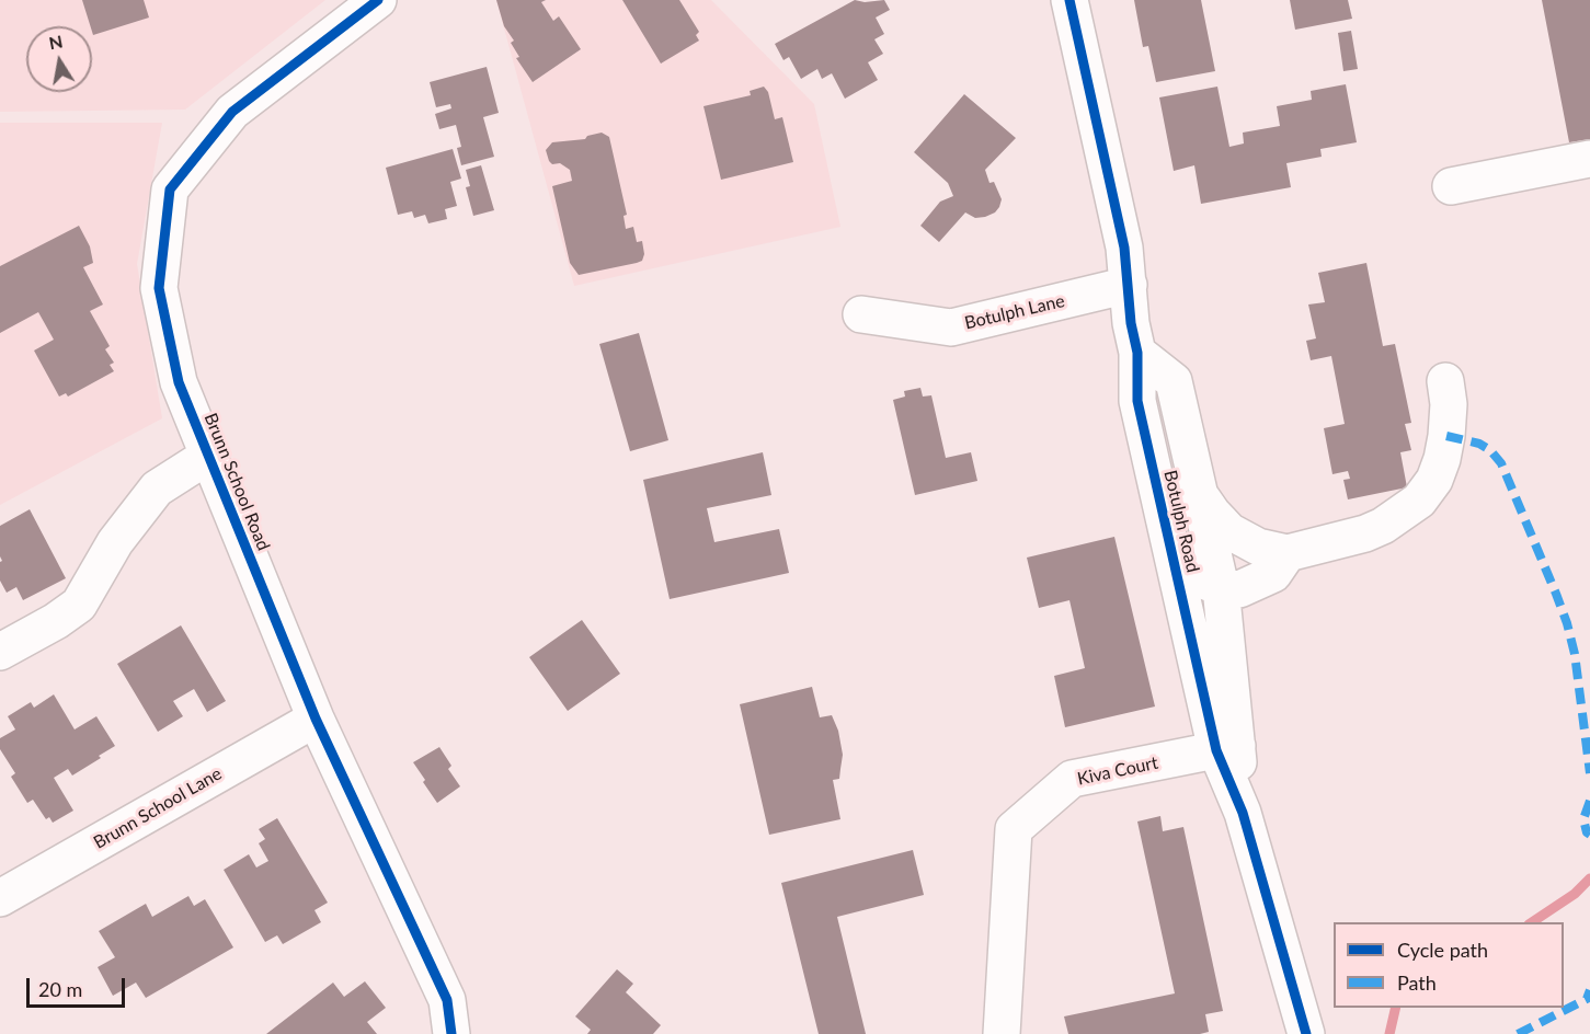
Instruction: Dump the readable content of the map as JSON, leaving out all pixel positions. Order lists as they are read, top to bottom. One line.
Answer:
{"streets":{"street":["Botulph Lane","Brunn School Road","Botulph Road","Kiva Court","Brunn School Lane"]},"crossings":[["Botulph Lane","Botulph Road"],["Brunn School Road","Brunn School Lane"],["Botulph Road","Kiva Court"]],"legend":["Cycle path","Path"],"scale_bar":"20 m","north":"top"}
